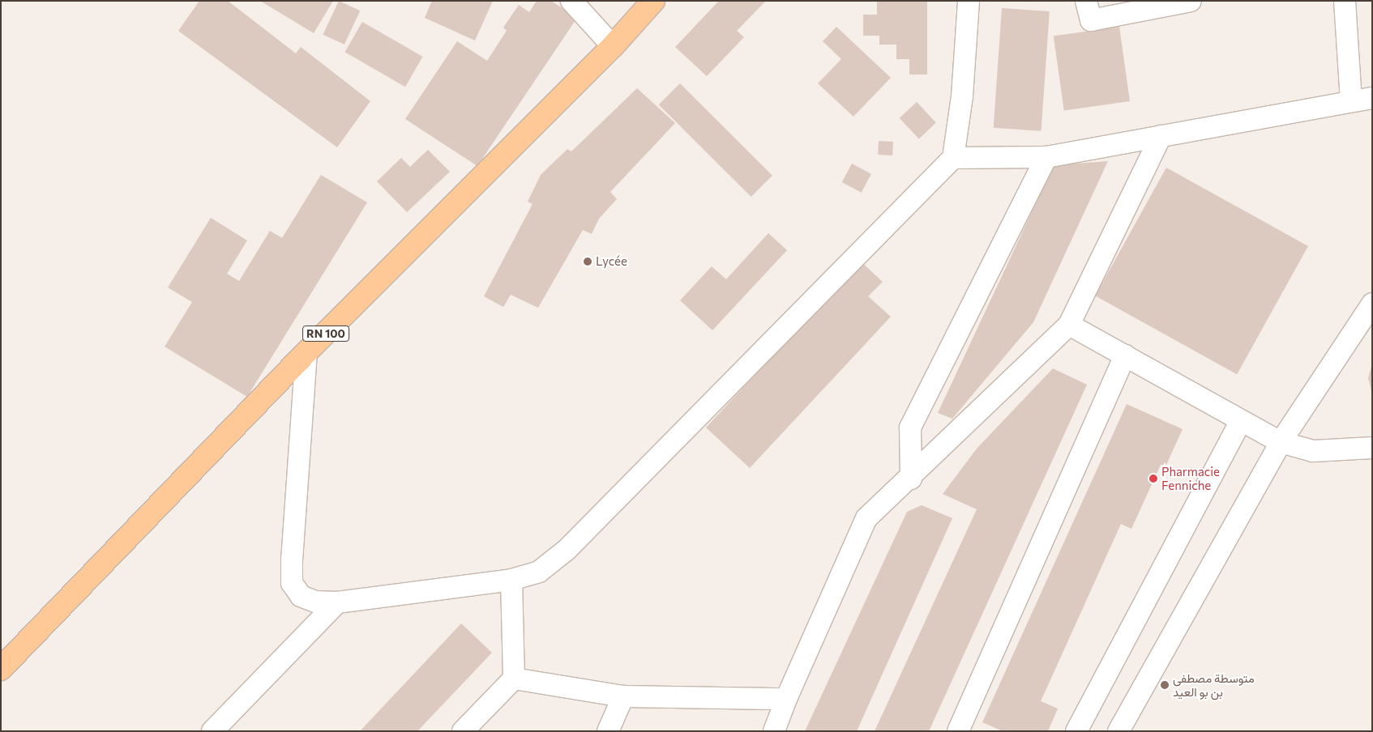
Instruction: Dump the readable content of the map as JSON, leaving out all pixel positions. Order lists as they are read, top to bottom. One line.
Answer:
{"streets":{"main road":["RN 100"]},"places":["Lycée","Pharmacie Fenniche","متوسطة مصطفى بن بو العيد"]}
